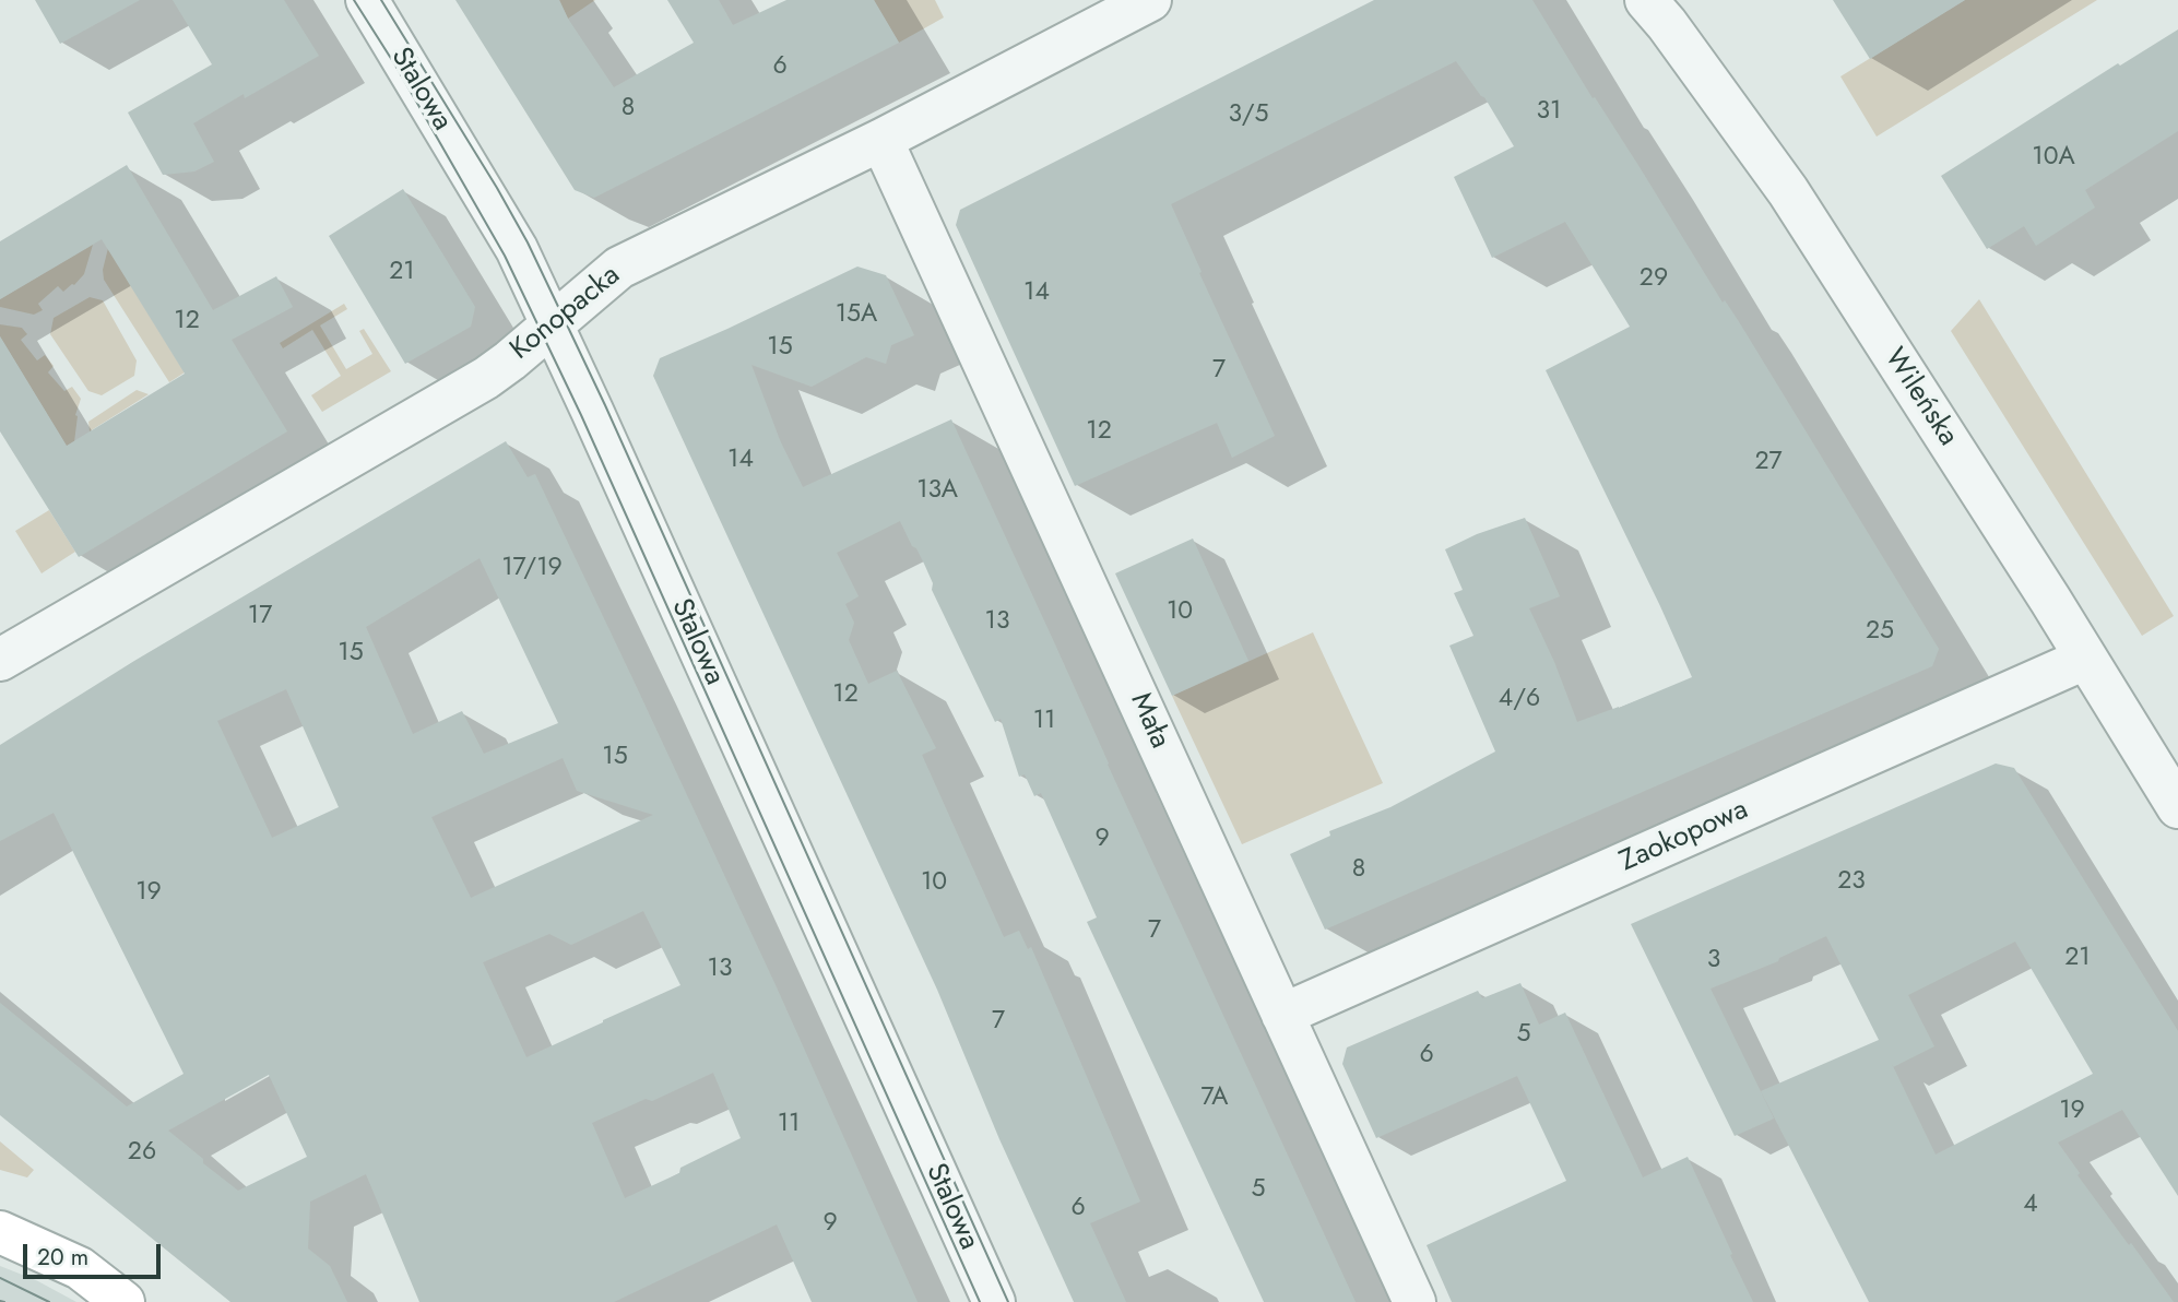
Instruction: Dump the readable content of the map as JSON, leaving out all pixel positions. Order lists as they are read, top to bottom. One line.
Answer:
{"streets":{"street":["Stalowa","Konopacka","Wileńska","Mała","Zaokopowa"]},"crossings":[["Stalowa","Konopacka"],["Konopacka","Mała"],["Wileńska","Zaokopowa"],["Mała","Zaokopowa"]],"house_numbers":["6","8","31","3/5","10A","21","29","14","15A","12","15","7","12","14","27","13A","17/19","10","17","13","25","15","12","4/6","11","15","9","8","23","10","19","7","21","3","13","7","5","6","7A","19","11","26","5","4","6","9"],"scale_bar":"20 m"}
